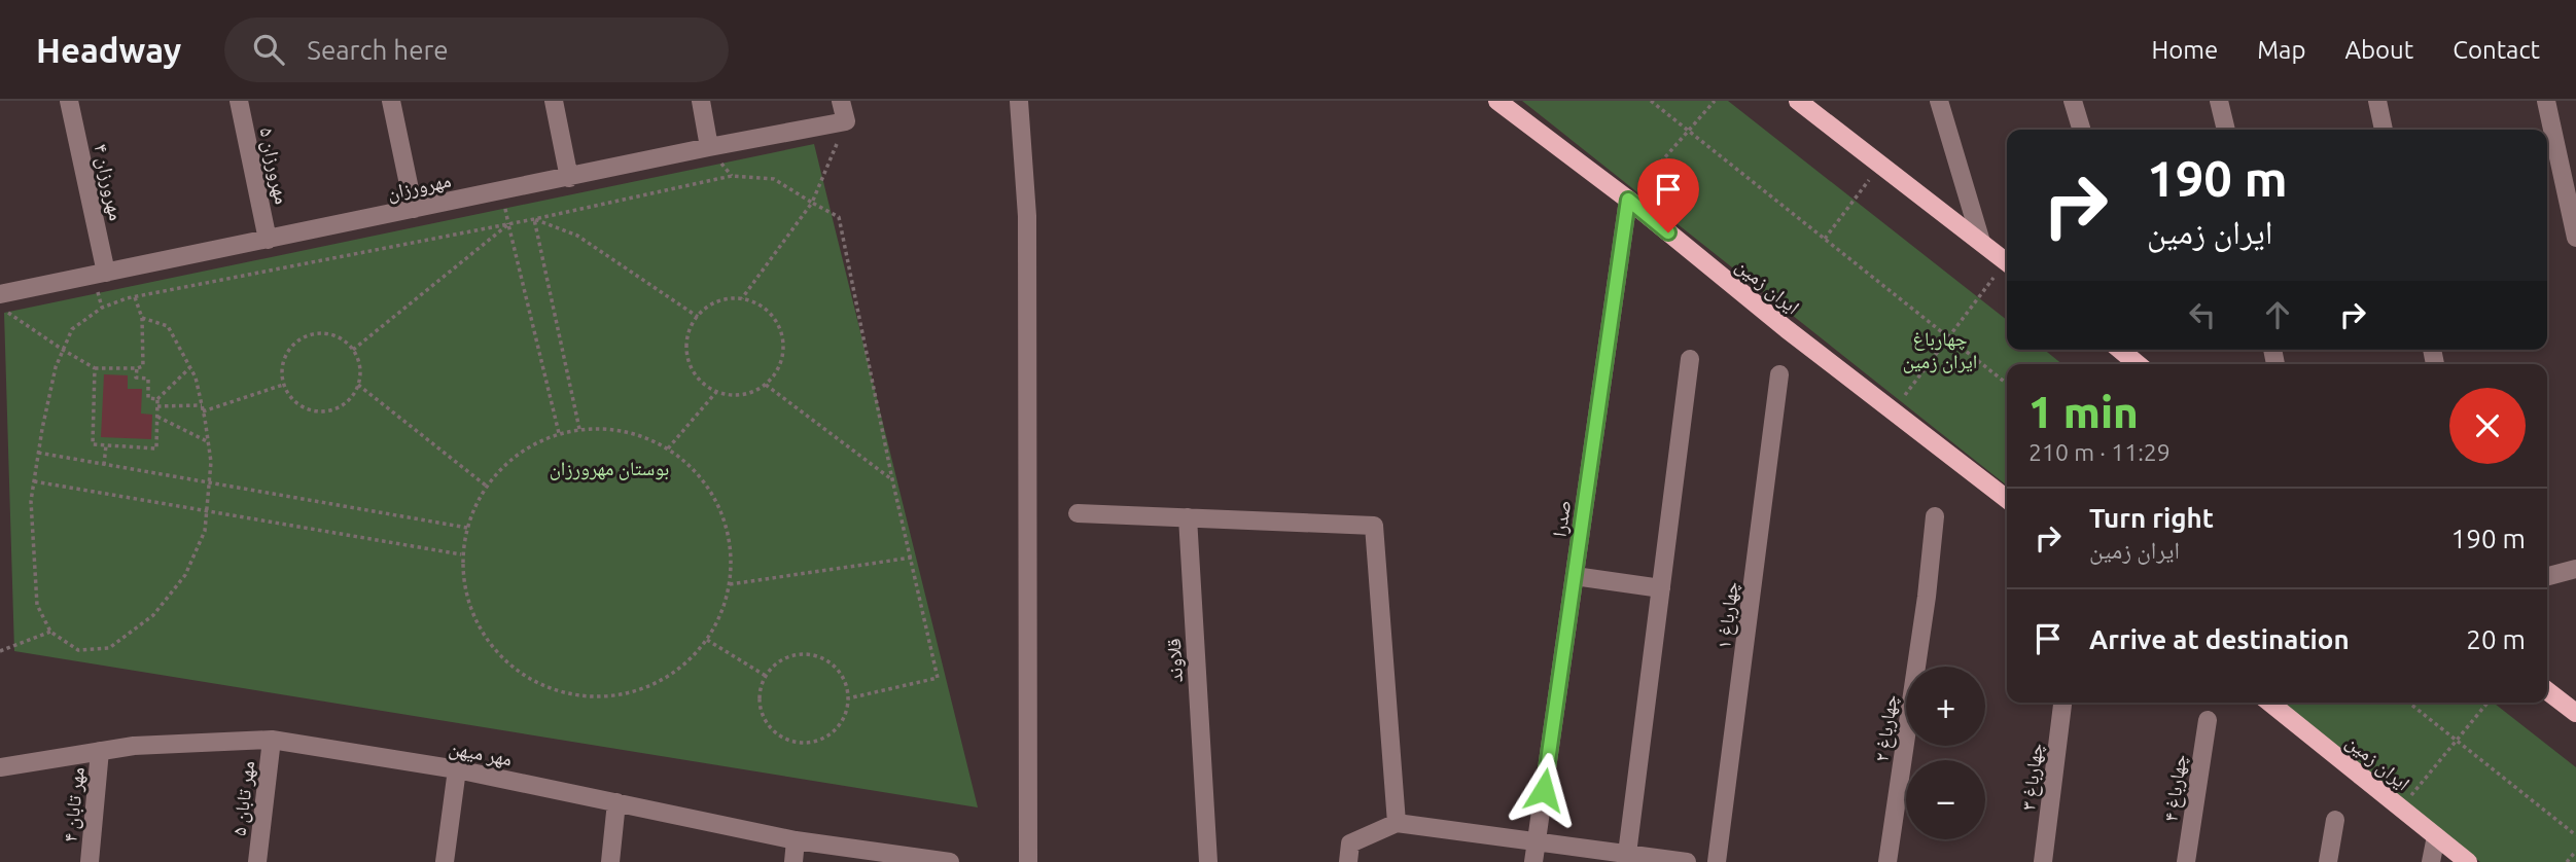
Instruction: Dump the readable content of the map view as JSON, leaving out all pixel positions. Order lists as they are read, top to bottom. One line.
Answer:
{"streets":{"main road":["ایران زمین"],"street":["مهرورزان ۵","مهرورزان ۴","مهرورزان","صدرا","چهارباغ ۱","قلاوند","چهارباغ ۲","مهر میهن","چهارباغ ۳","چهارباغ ۴","مهر تابان ۵","مهر تابان ۴"]},"crossings":[["مهرورزان ۵","مهرورزان"],["مهرورزان ۴","مهرورزان"],["ایران زمین","صدرا"],["مهر میهن","مهر تابان ۵"],["مهر میهن","مهر تابان ۴"]],"parks":["چهارباغ ایران زمین","بوستان مهرورزان"],"page":{"header":"Headway","search":"Search here","nav":["Home","Map","About","Contact"],"turn":["190 m","ایران زمین"],"heading":["1 min","210 m · 11:29"],"list":[{"name":"Turn right","note":"ایران زمین","value":"190 m"},{"name":"Arrive at destination","value":"20 m"}],"map_buttons":["+","−"]}}
